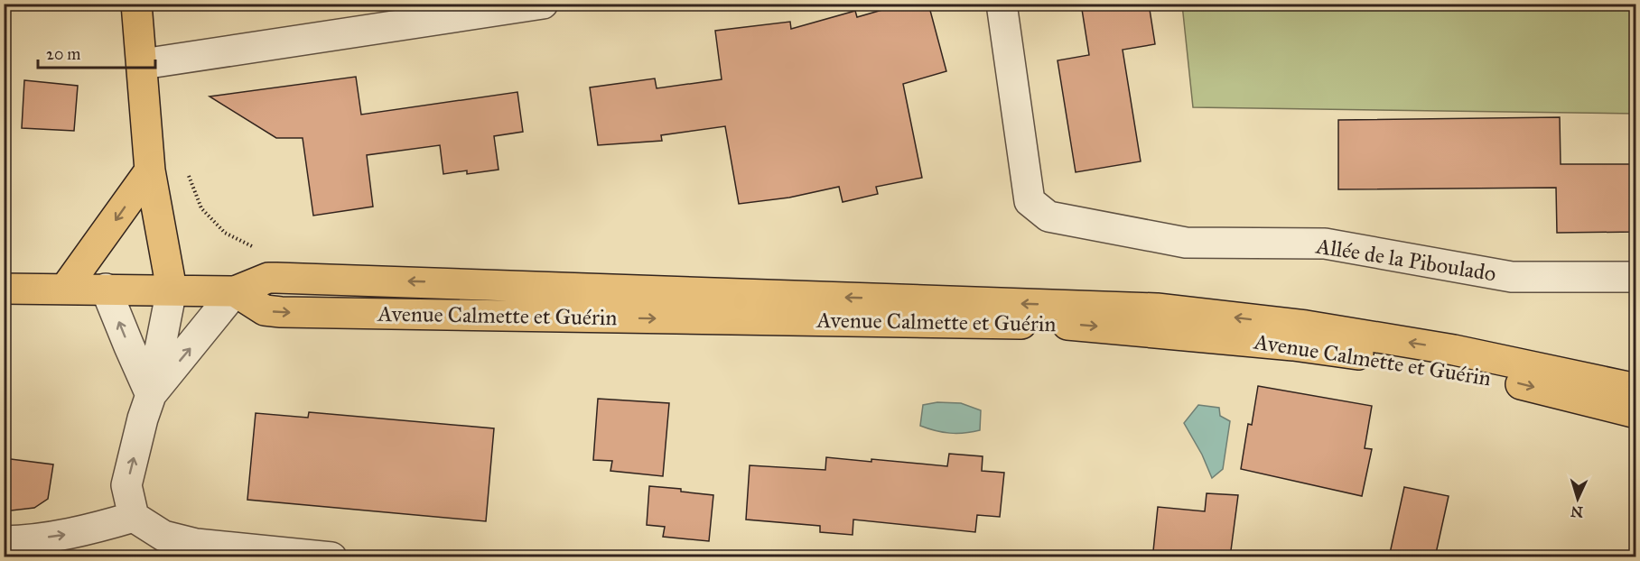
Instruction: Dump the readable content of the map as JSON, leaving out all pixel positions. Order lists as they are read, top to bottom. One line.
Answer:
{"streets":{"main road":["Avenue Calmette et Guérin"],"street":["Allée de la Piboulado"]},"scale_bar":"20 m","north":"bottom"}
